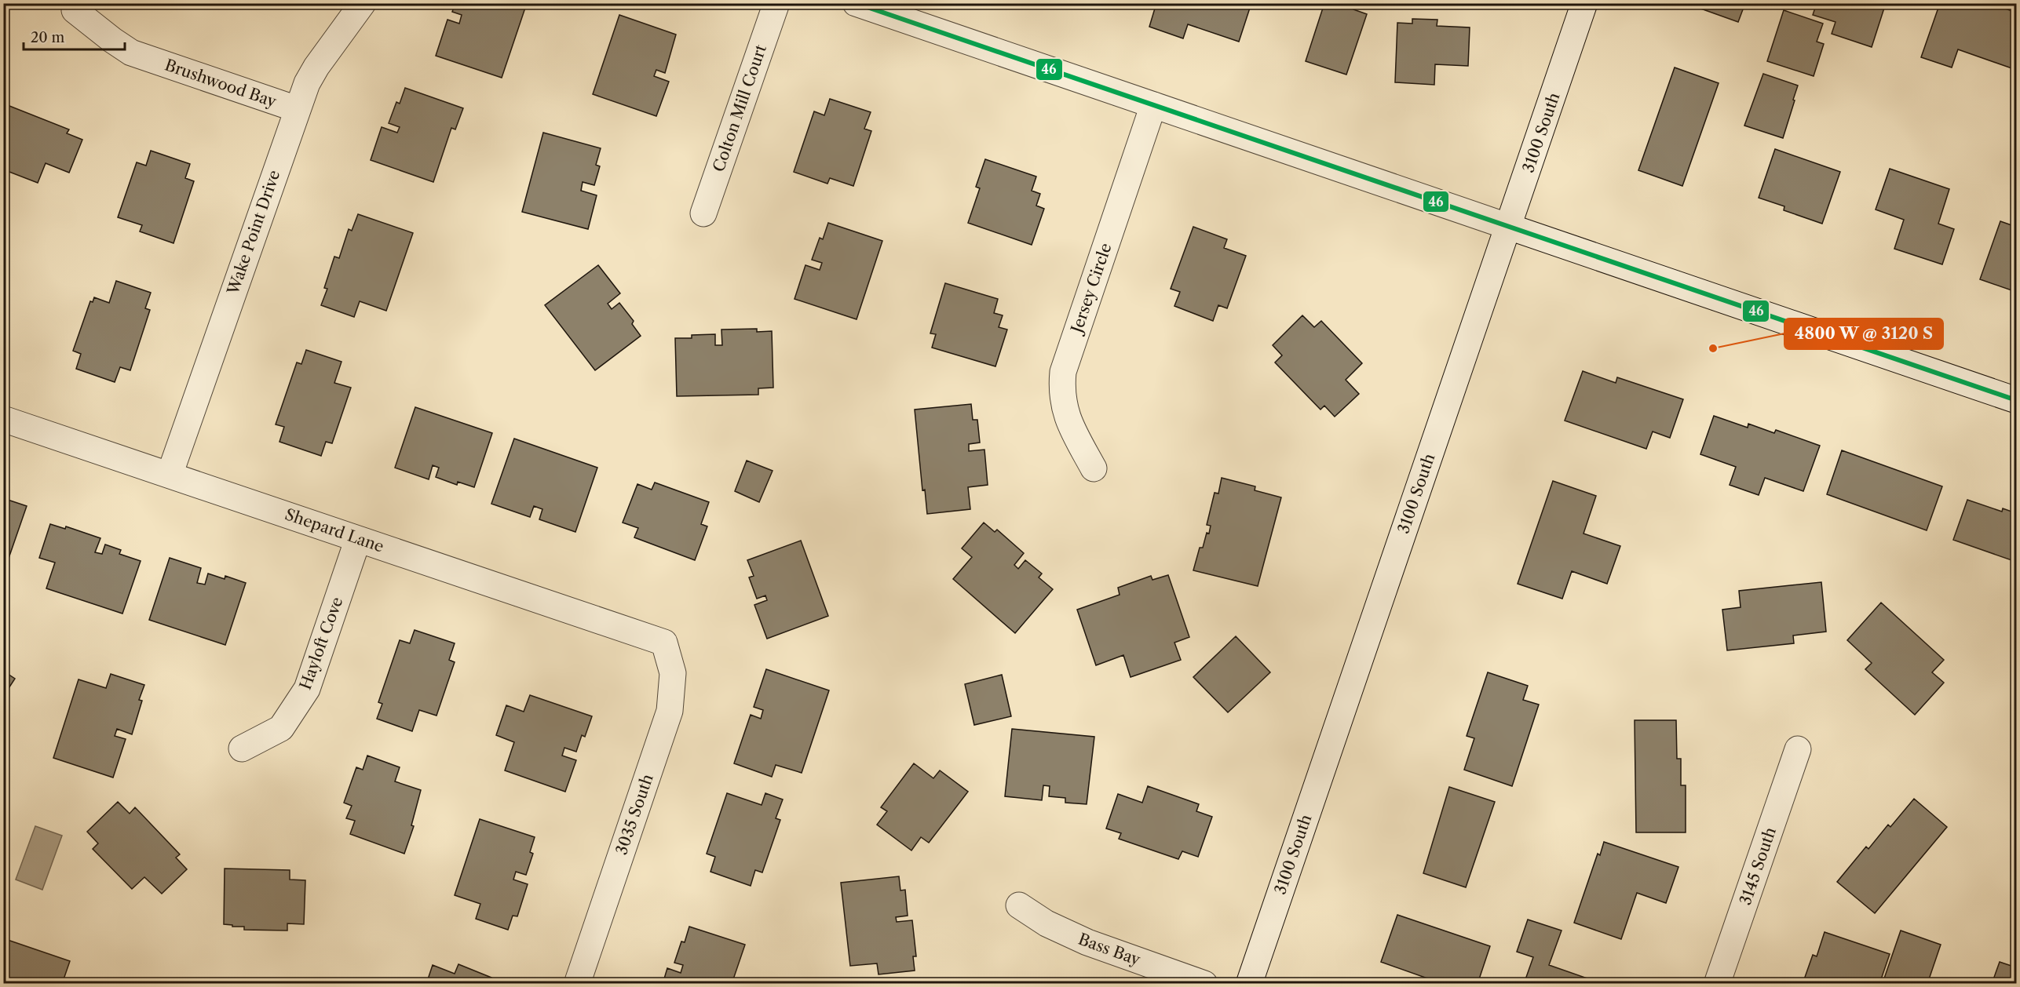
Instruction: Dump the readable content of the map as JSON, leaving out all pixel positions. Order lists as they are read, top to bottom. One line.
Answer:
{"streets":{"street":["Brushwood Bay","Colton Mill Court","3100 South","Wake Point Drive","Jersey Circle","Shepard Lane","Hayloft Cove","3035 South","3145 South","Bass Bay"]},"crossings":[["Brushwood Bay","Wake Point Drive"],["Wake Point Drive","Shepard Lane"],["Shepard Lane","Hayloft Cove"],["Shepard Lane","3035 South"]],"places":["4800 W @ 3120 S"],"lines":["transit line 46"],"scale_bar":"20 m"}
